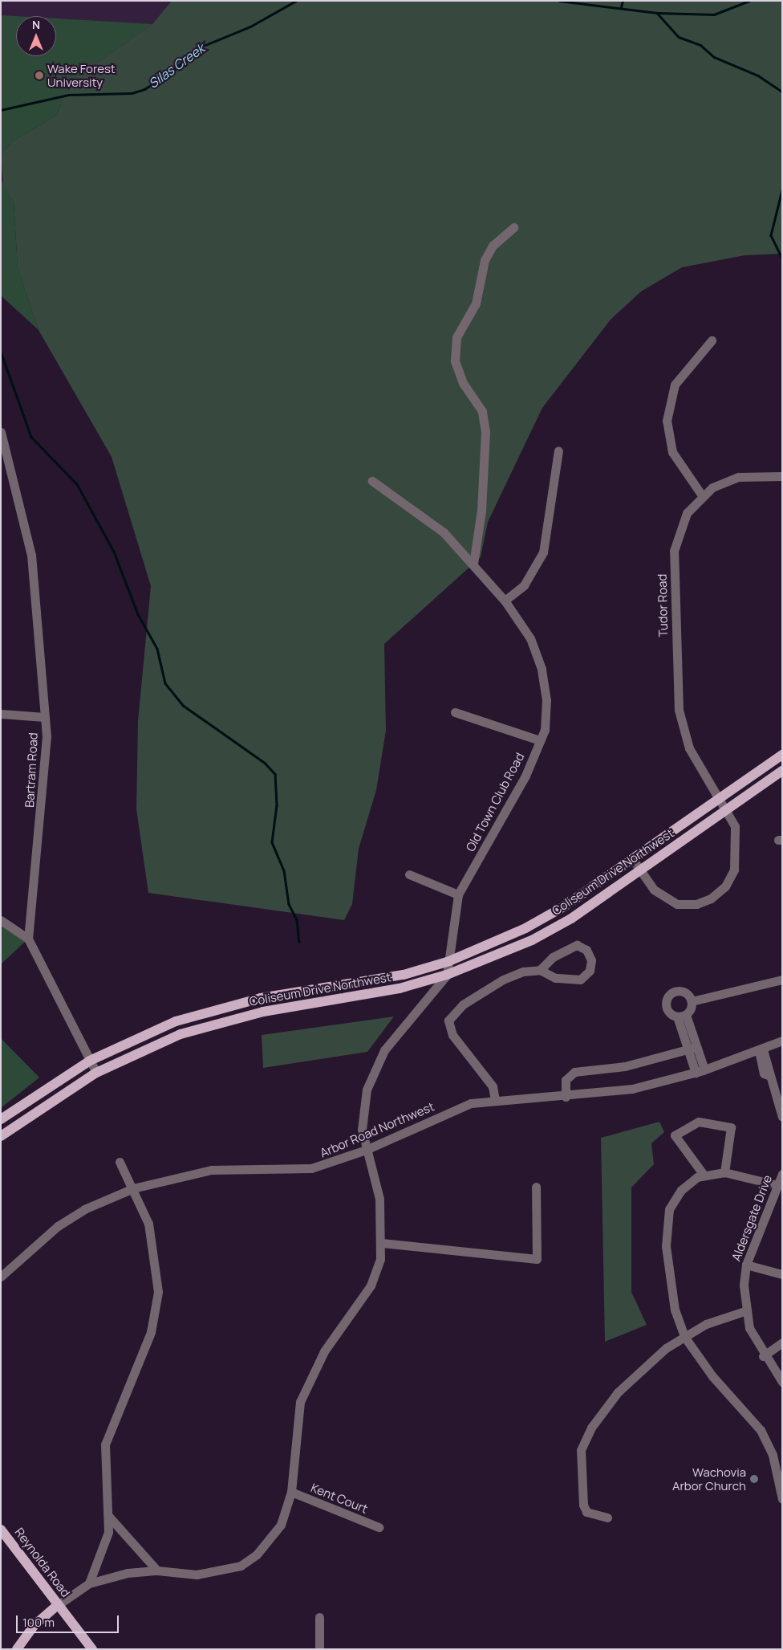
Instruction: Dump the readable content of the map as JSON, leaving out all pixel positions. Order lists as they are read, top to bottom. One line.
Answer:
{"streets":{"main road":["Coliseum Drive Northwest","Reynolda Road"],"street":["Tudor Road","Bartram Road","Old Town Club Road","Arbor Road Northwest","Aldersgate Drive","Kent Court"]},"crossings":[["Tudor Road","Coliseum Drive Northwest"],["Old Town Club Road","Coliseum Drive Northwest"]],"water":["Silas Creek"],"places":["Wake Forest University","Wachovia Arbor Church"],"scale_bar":"100 m","north":"top"}
